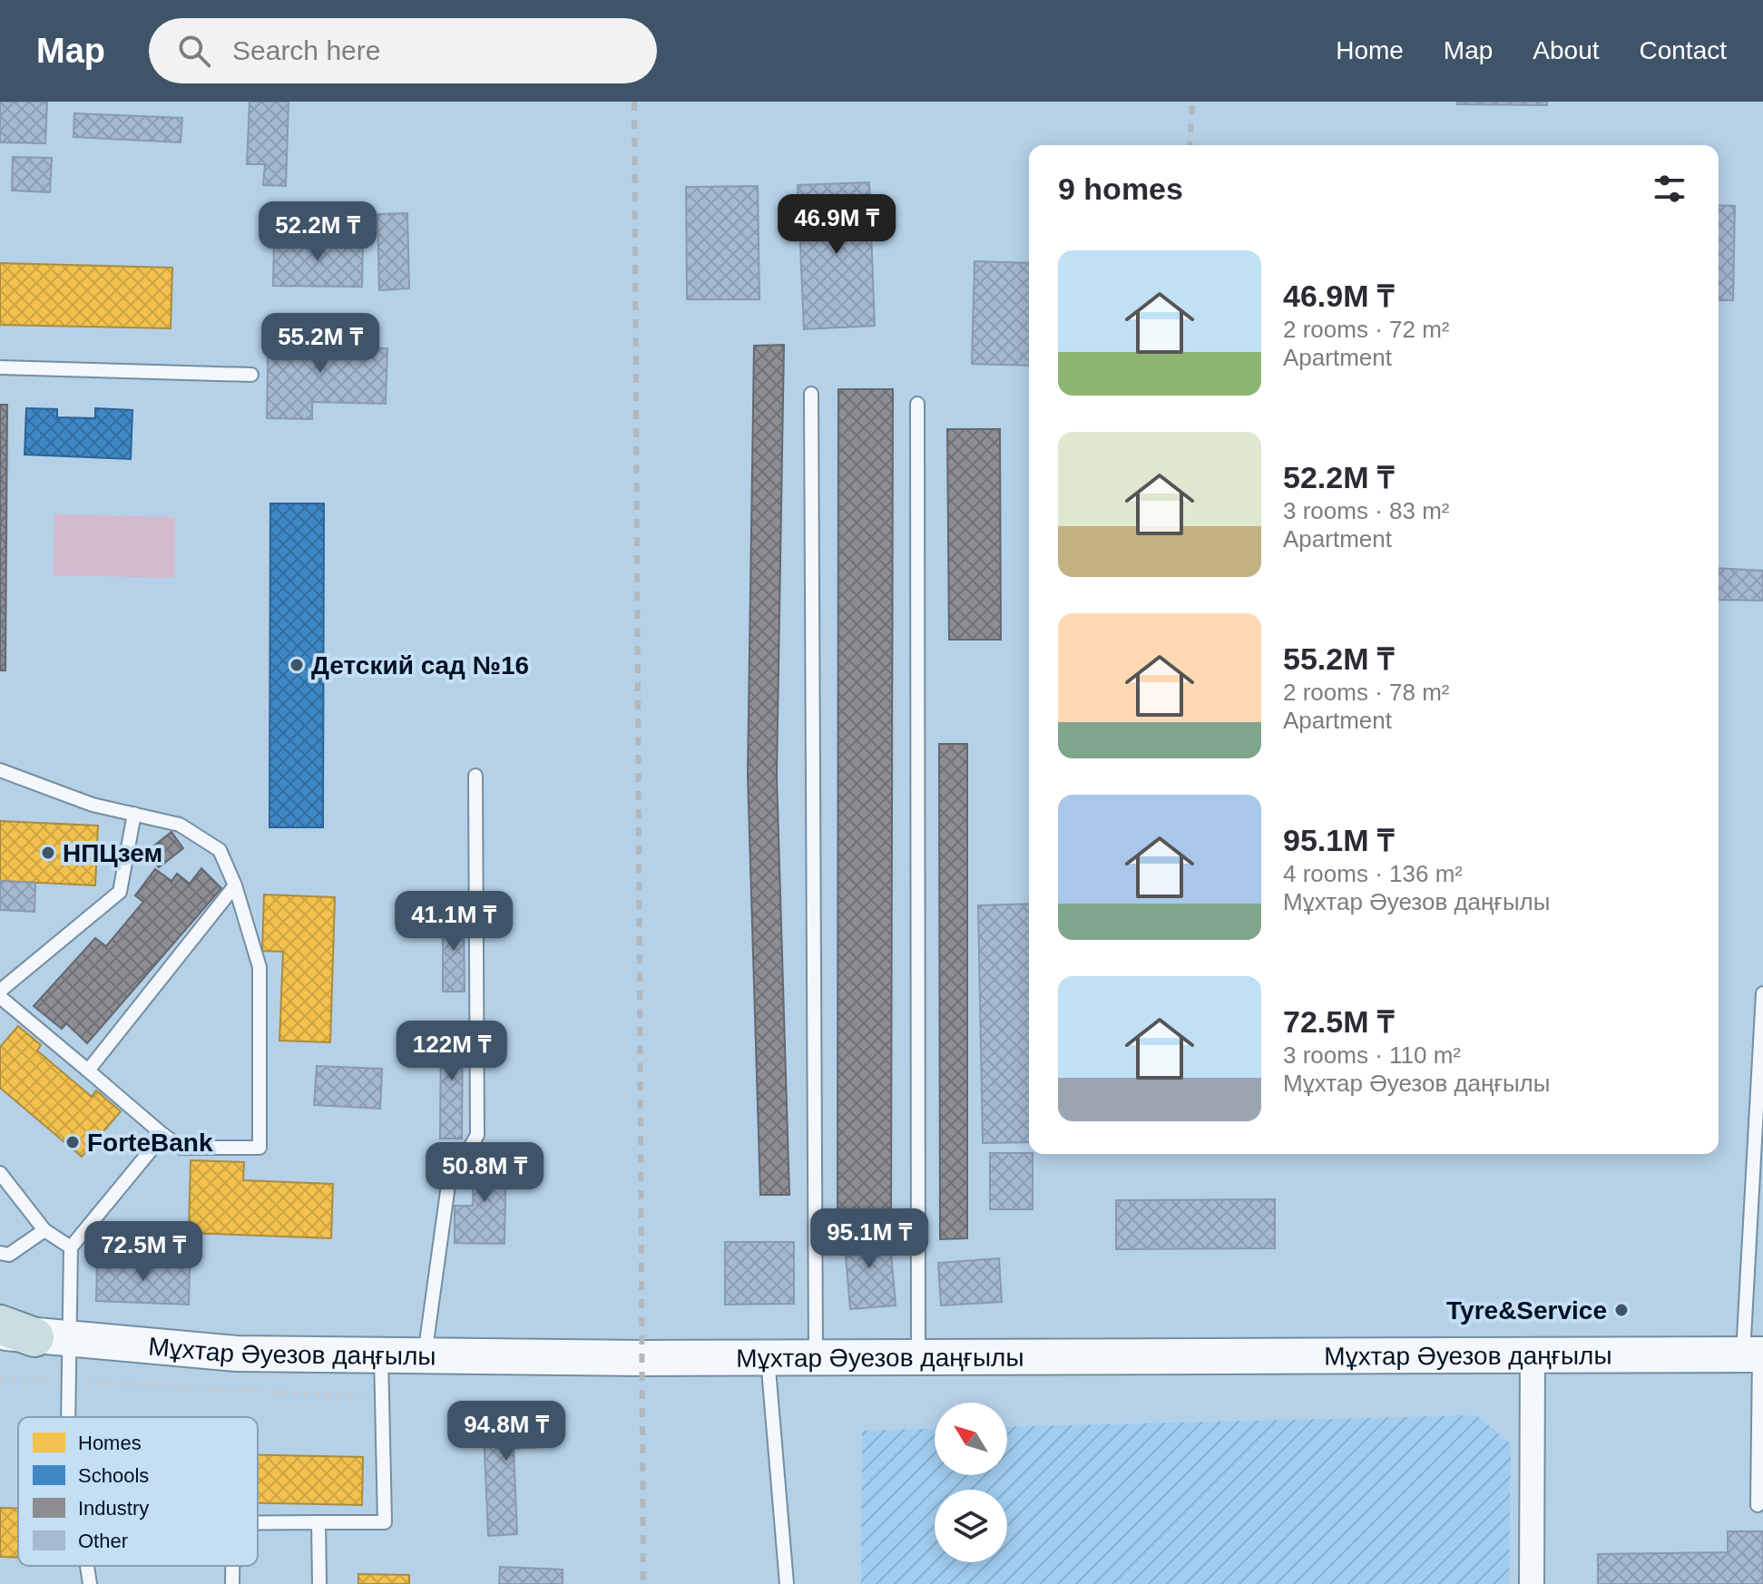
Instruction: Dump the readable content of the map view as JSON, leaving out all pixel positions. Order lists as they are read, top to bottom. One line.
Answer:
{"streets":{"main road":["Мұхтар Әуезов даңғылы"]},"places":["Детский сад №16","НПЦзем","ForteBank","Tyre&Service"],"legend":["Homes","Schools","Industry","Other"],"north":"top left","page":{"header":"Map","search":"Search here","nav":["Home","Map","About","Contact"],"heading":"9 homes","price":["46.9M ₸","52.2M ₸","55.2M ₸","41.1M ₸","122M ₸","50.8M ₸","95.1M ₸","72.5M ₸","94.8M ₸"],"list":[{"name":"46.9M ₸","note":"2 rooms · 72 m² · Apartment"},{"name":"52.2M ₸","note":"3 rooms · 83 m² · Apartment"},{"name":"55.2M ₸","note":"2 rooms · 78 m² · Apartment"},{"name":"95.1M ₸","note":"4 rooms · 136 m² · Мұхтар Әуезов даңғылы"},{"name":"72.5M ₸","note":"3 rooms · 110 m² · Мұхтар Әуезов даңғылы"}]}}
